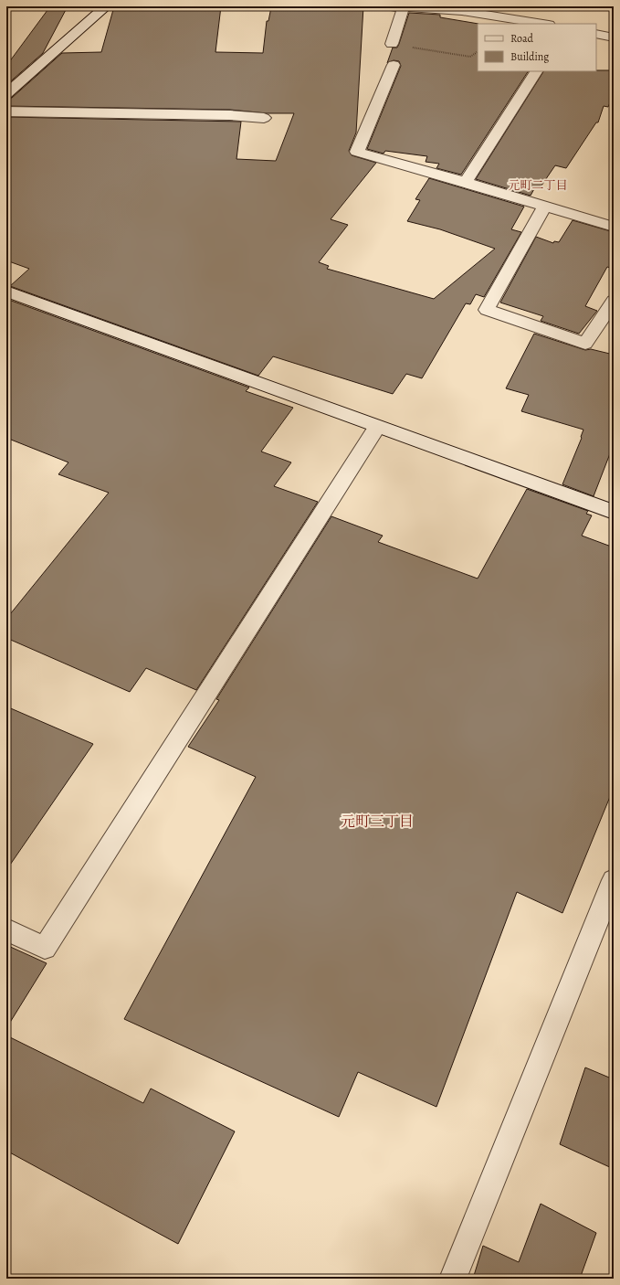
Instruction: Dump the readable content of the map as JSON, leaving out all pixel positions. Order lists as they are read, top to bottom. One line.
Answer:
{"districts":["元町二丁目","元町三丁目"],"legend":["Road","Building"]}
